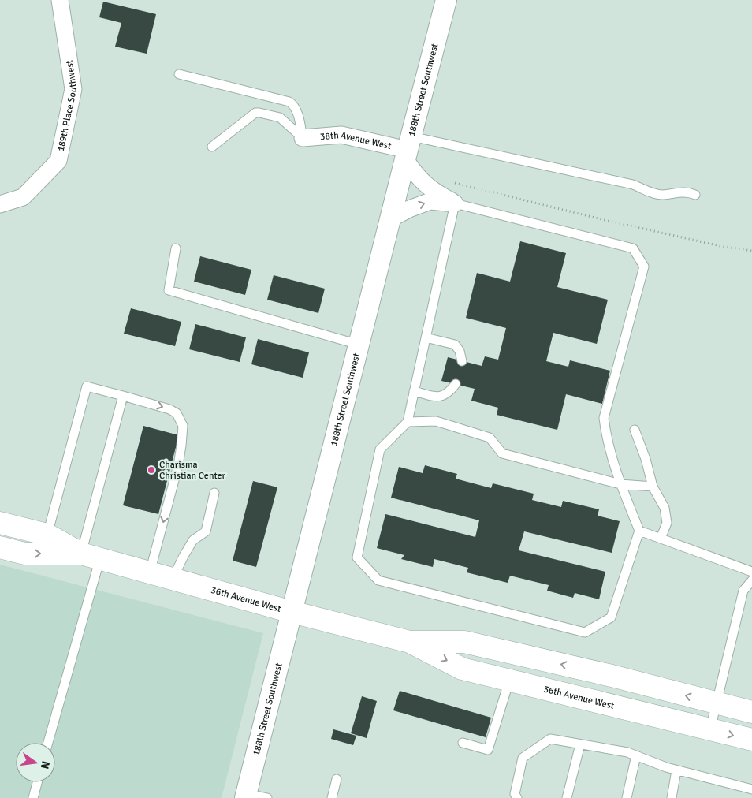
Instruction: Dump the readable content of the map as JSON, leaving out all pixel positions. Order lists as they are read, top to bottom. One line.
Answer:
{"streets":{"main road":["36th Avenue West"],"street":["188th Street Southwest","189th Place Southwest","38th Avenue West"]},"crossings":[["188th Street Southwest","38th Avenue West"],["188th Street Southwest","36th Avenue West"]],"places":["Charisma Christian Center"],"north":"right"}
